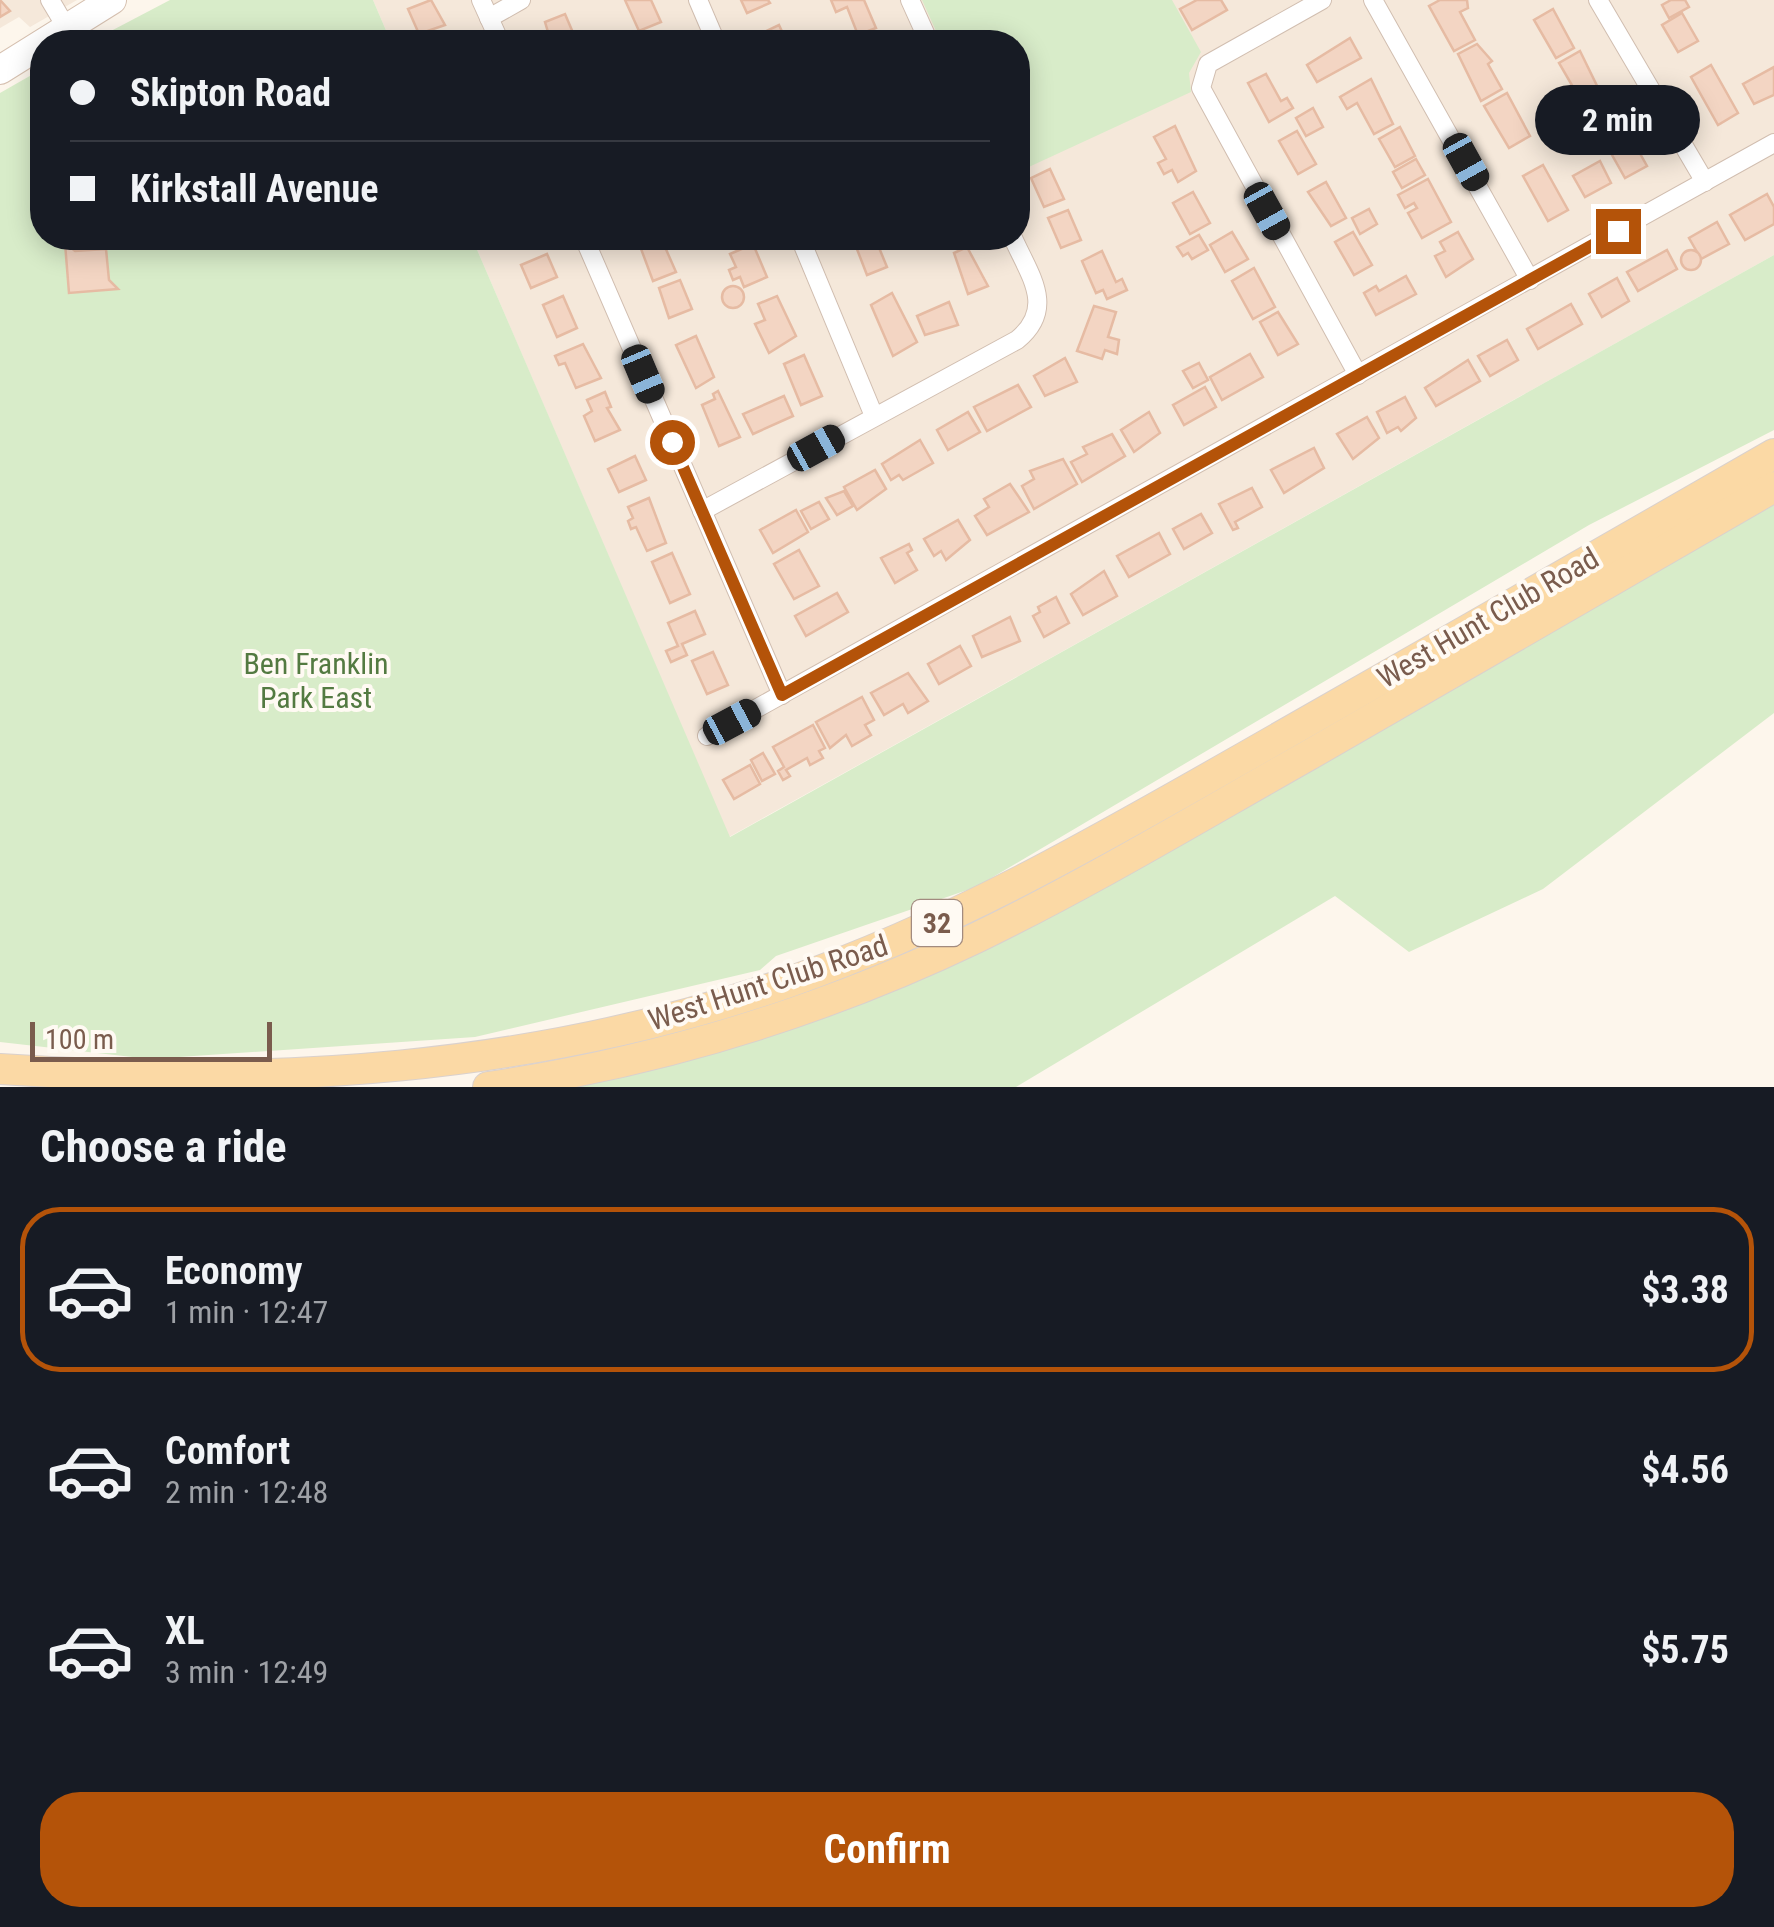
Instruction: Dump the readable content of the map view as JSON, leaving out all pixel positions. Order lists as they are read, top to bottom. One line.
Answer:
{"streets":{"main road":["West Hunt Club Road","32"]},"parks":["Ben Franklin Park East"],"scale_bar":"100 m","page":{"banner":["Skipton Road","Kirkstall Avenue"],"bubble":"2 min","scale":"100 m","heading":"Choose a ride","list":[{"name":"Economy","note":"1 min · 12:47","value":"$3.38"},{"name":"Comfort","note":"2 min · 12:48","value":"$4.56"},{"name":"XL","note":"3 min · 12:49","value":"$5.75"}],"buttons":"Confirm"}}
